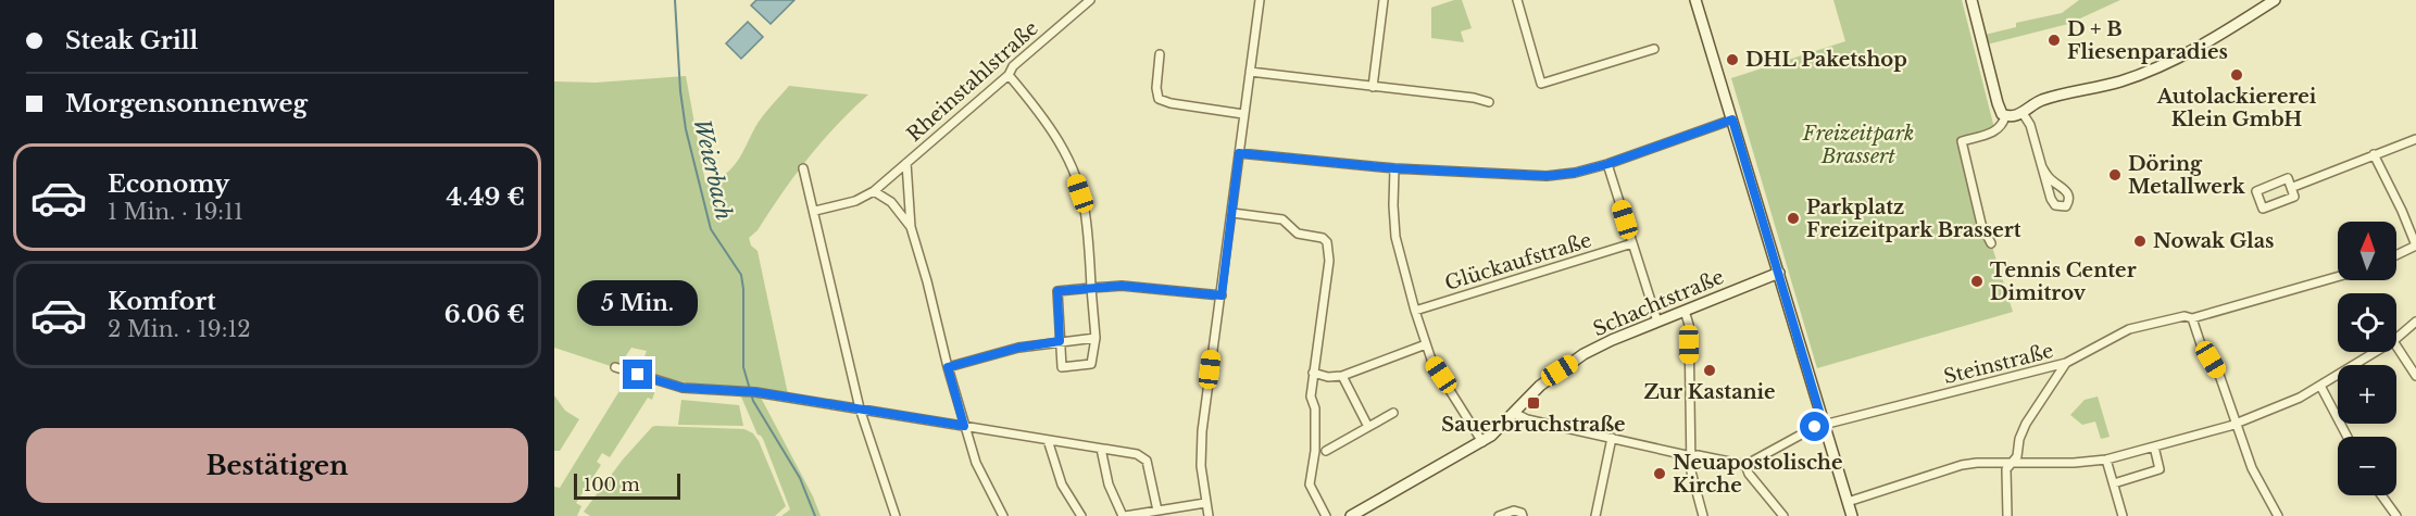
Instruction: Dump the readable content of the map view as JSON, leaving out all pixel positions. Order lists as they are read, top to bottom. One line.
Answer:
{"streets":{"street":["Rheinstahlstraße","Glückaufstraße","Schachtstraße","Steinstraße"]},"water":["Weierbach"],"parks":["Freizeitpark Brassert"],"places":{"other":["D + B Fliesenparadies","DHL Paketshop","Autolackiererei Klein GmbH","Döring Metallwerk","Parkplatz Freizeitpark Brassert","Nowak Glas","Tennis Center Dimitrov","Zur Kastanie","Neuapostolische Kirche"],"transit":["Sauerbruchstraße"]},"scale_bar":"100 m","north":"top","page":{"banner":["Steak Grill","Morgensonnenweg"],"list":[{"name":"Economy","note":"1 Min. · 19:11","value":"4.49 €"},{"name":"Komfort","note":"2 Min. · 19:12","value":"6.06 €"}],"map_buttons":["+","−"],"bubble":"5 Min.","buttons":"Bestätigen","scale":"100 m"}}
